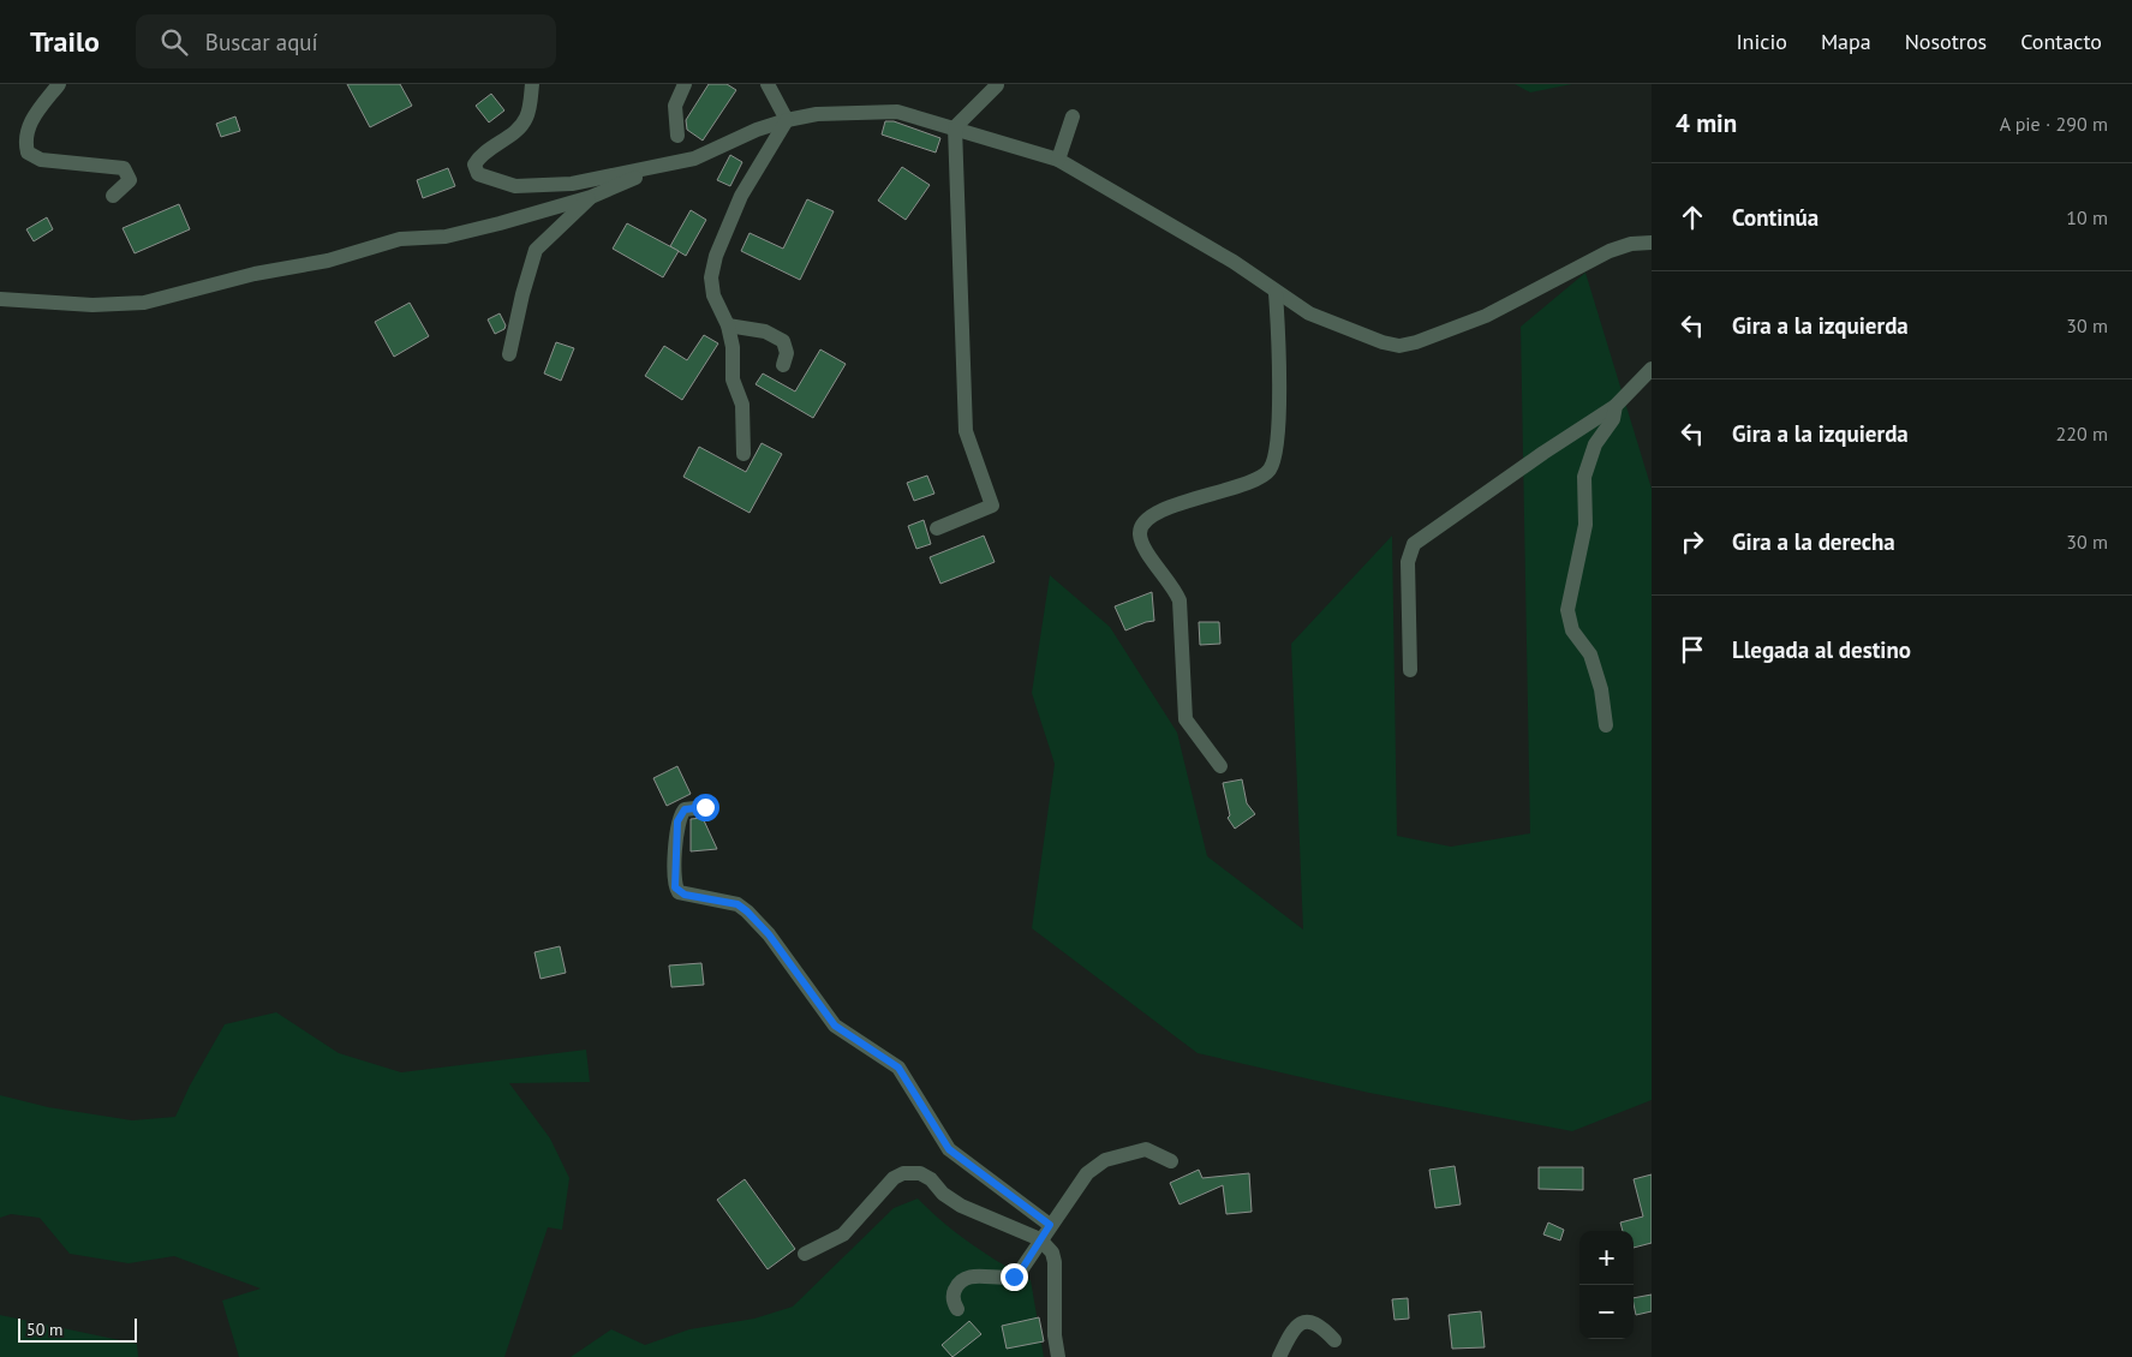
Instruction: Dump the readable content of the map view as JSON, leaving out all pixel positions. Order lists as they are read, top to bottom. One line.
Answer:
{"scale_bar":"50 m","page":{"header":"Trailo","search":"Buscar aquí","nav":["Inicio","Mapa","Nosotros","Contacto"],"heading":["4 min","A pie · 290 m"],"list":[["Continúa","10 m"],["Gira a la izquierda","30 m"],["Gira a la izquierda","220 m"],["Gira a la derecha","30 m"],"Llegada al destino"],"map_buttons":["+","−"],"scale":"50 m"}}
